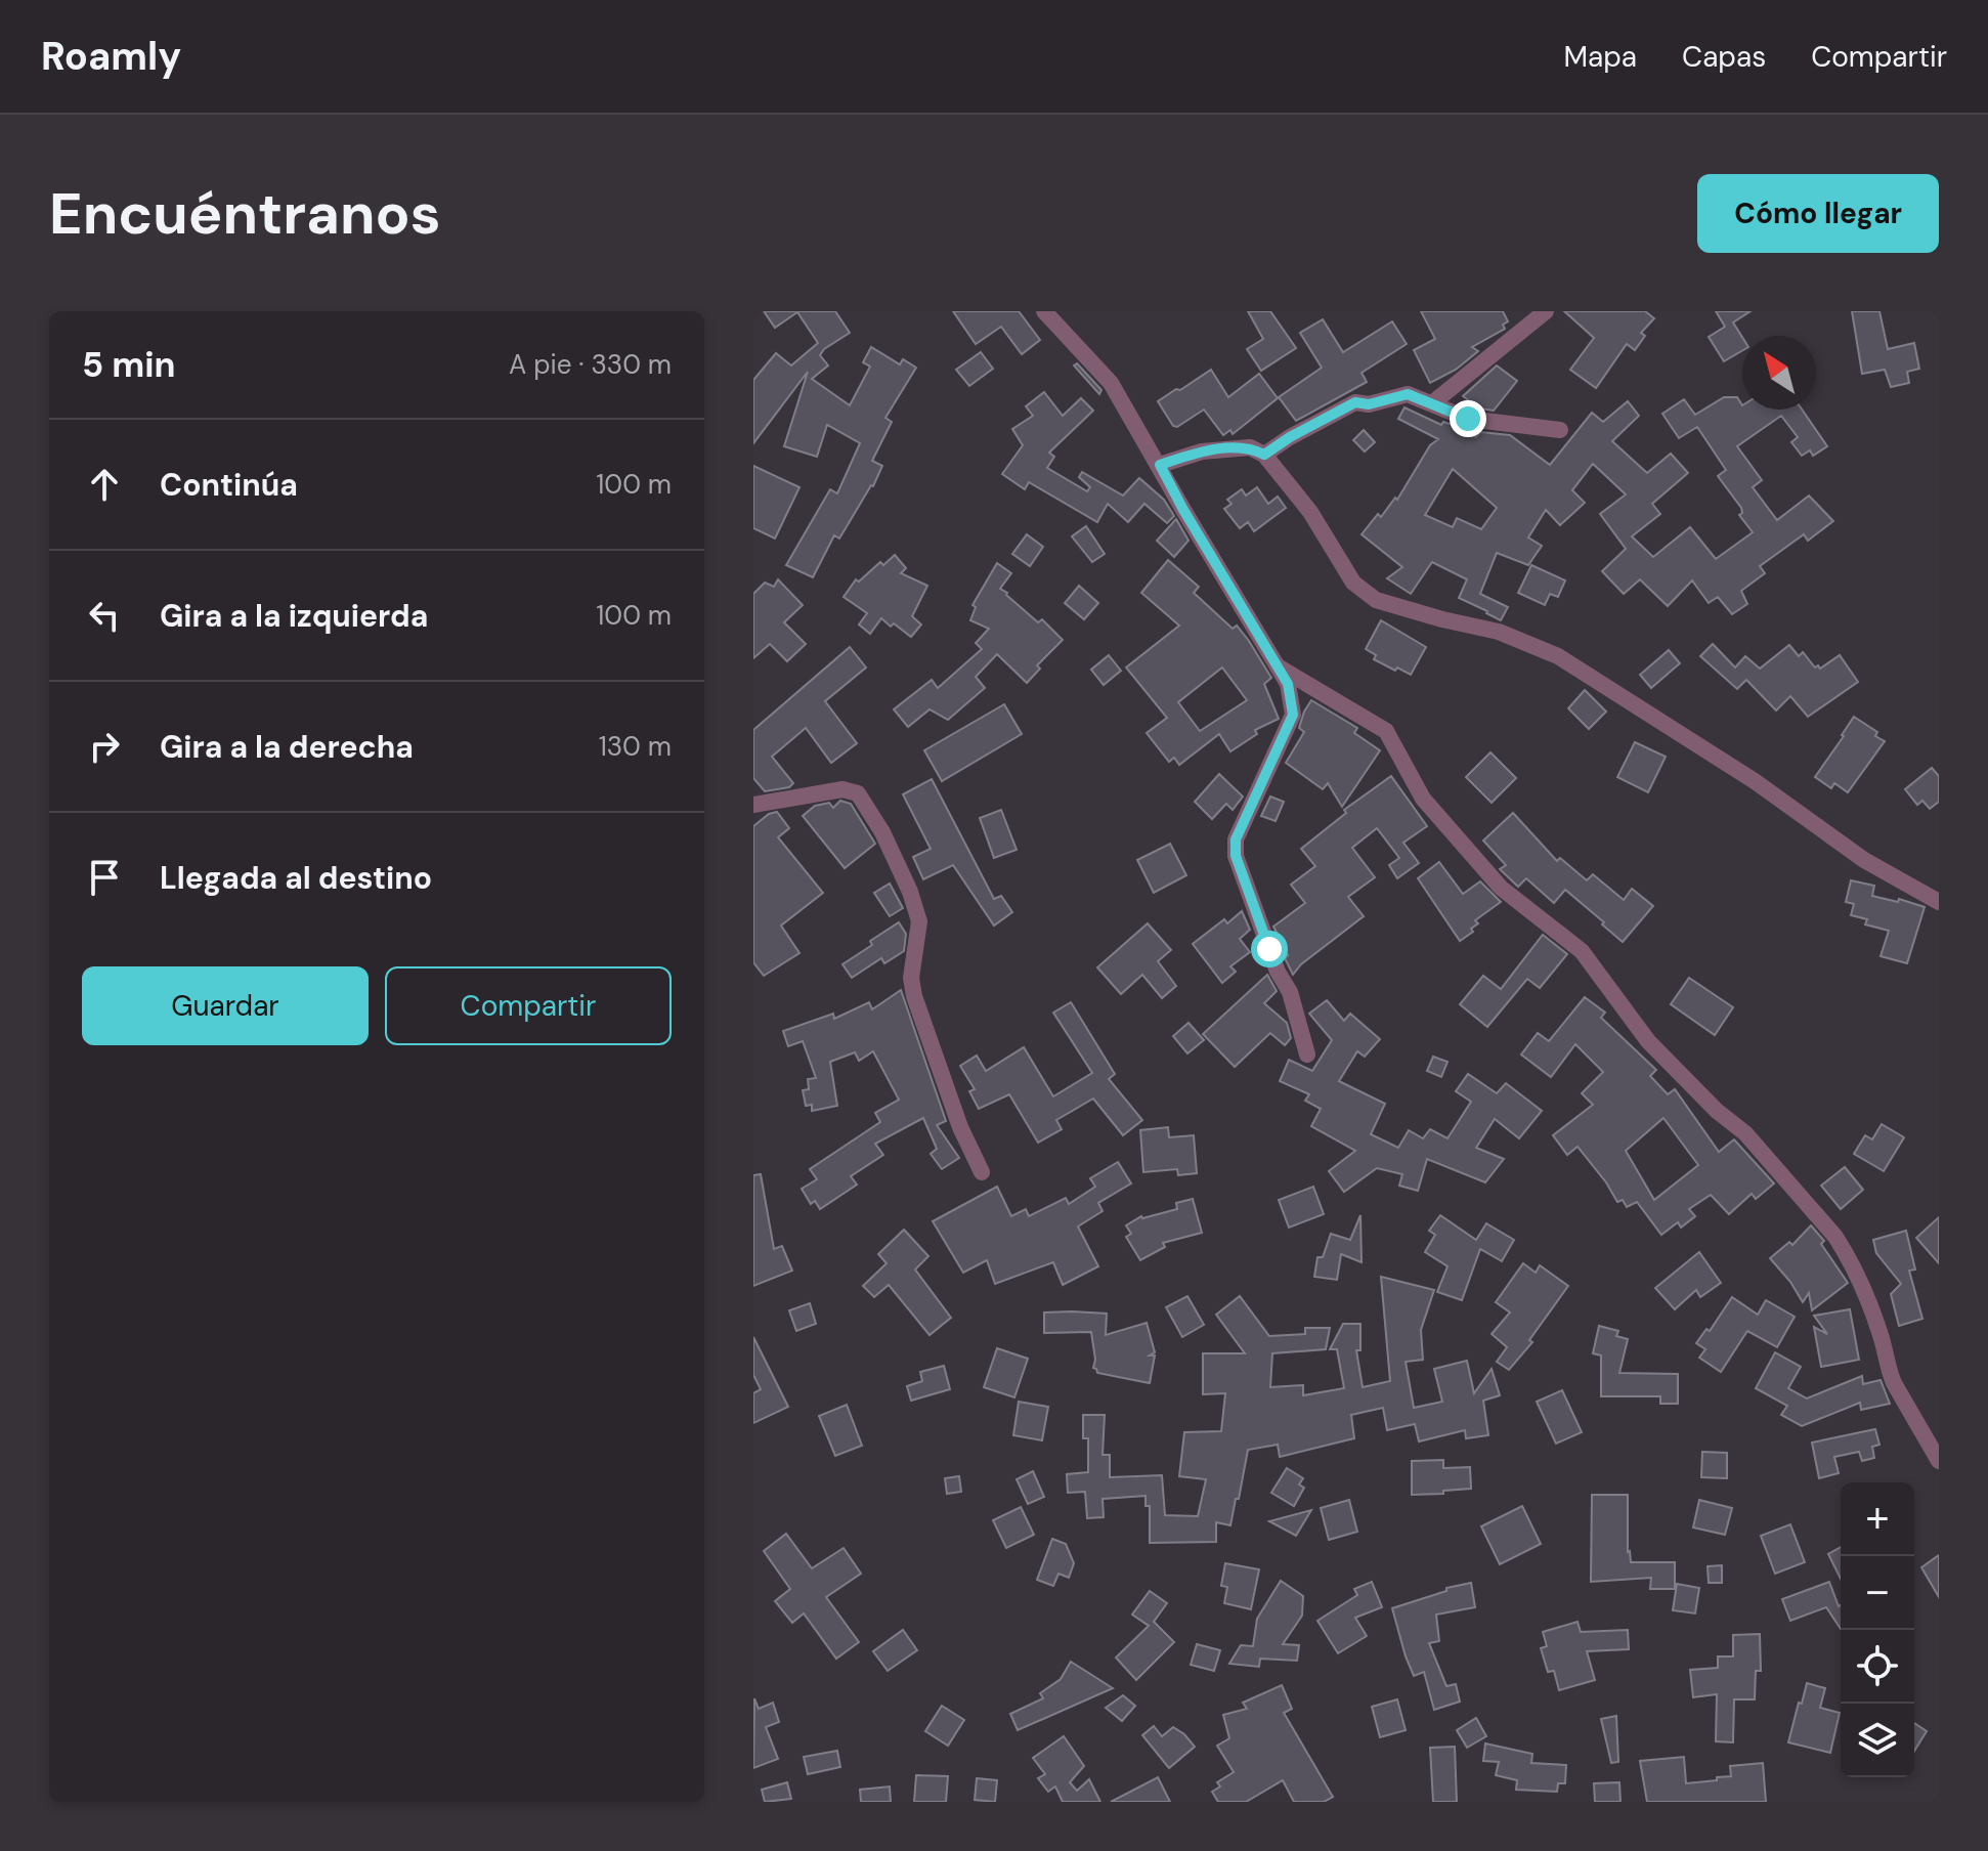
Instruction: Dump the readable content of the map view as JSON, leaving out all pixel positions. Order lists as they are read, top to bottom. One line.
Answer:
{"north":"top left","page":{"header":"Roamly","nav":["Mapa","Capas","Compartir"],"buttons":["Cómo llegar",["Guardar","Compartir"]],"title":"Encuéntranos","heading":["5 min","A pie · 330 m"],"list":[["Continúa","100 m"],["Gira a la izquierda","100 m"],["Gira a la derecha","130 m"],"Llegada al destino"],"map_buttons":["+","−"]}}
